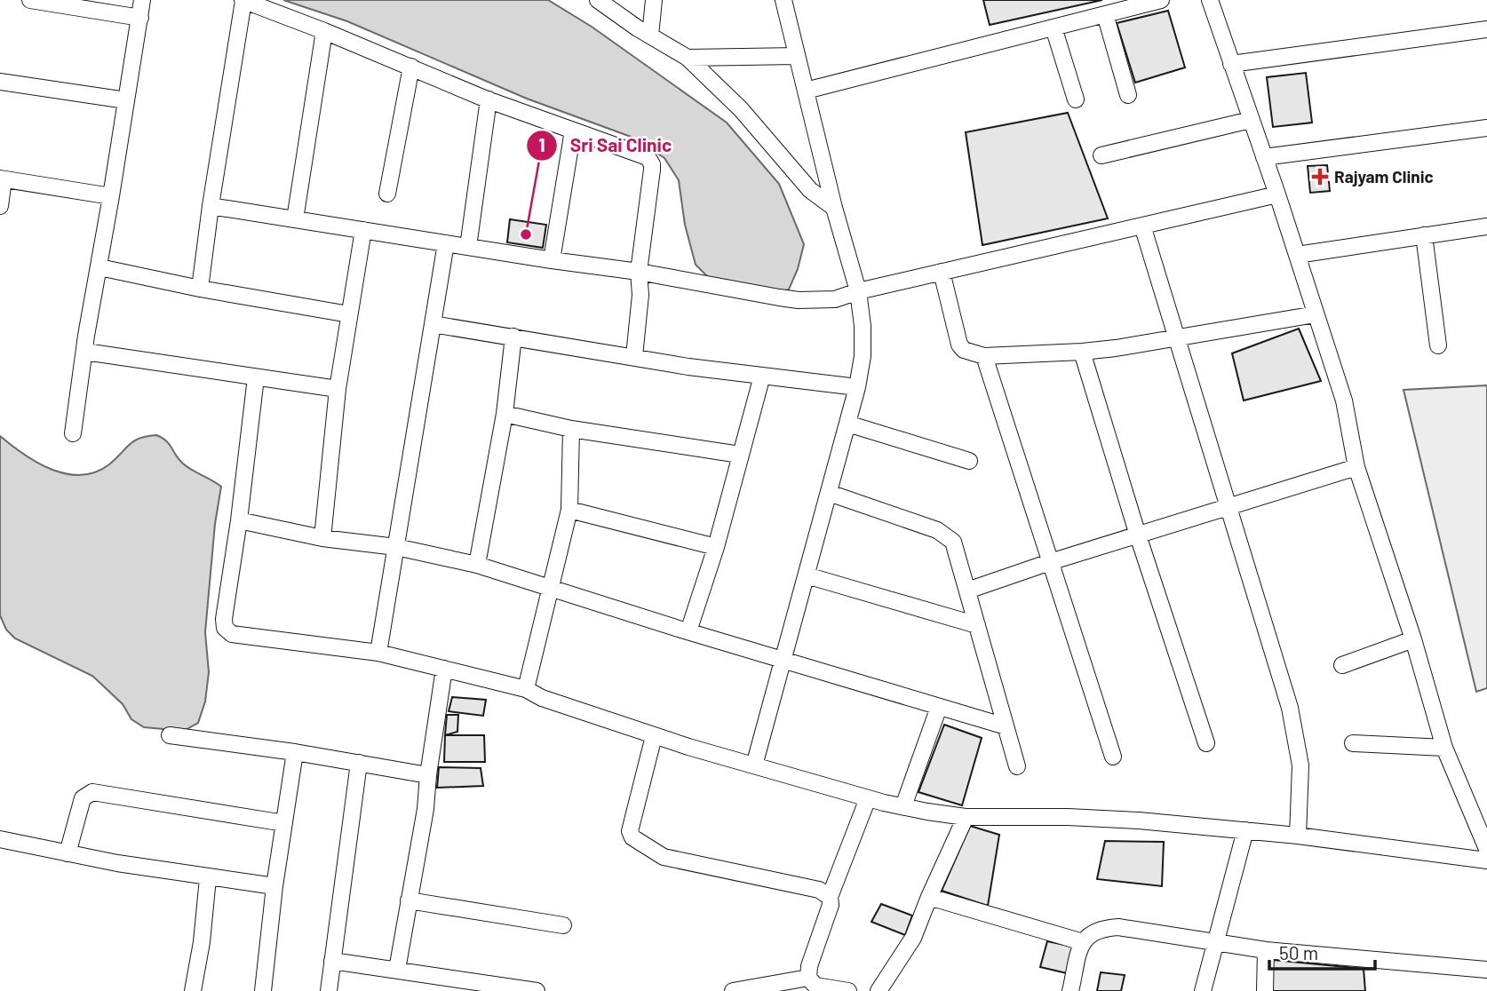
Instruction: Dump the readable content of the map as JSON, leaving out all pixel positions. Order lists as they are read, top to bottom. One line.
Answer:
{"places":{"health":["Rajyam Clinic"],"other":["Sri Sai Clinic"]},"scale_bar":"50 m"}
